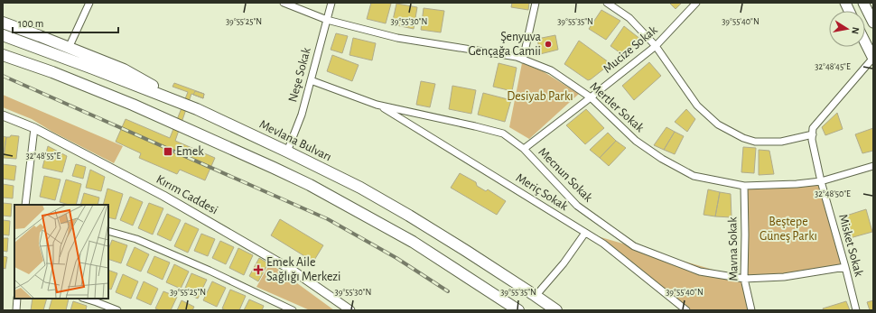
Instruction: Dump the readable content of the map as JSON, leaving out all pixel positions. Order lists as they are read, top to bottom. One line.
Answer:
{"streets":{"highway":["Mevlana Bulvarı"],"street":["Mucize Sokak","Neşe Sokak","Mertler Sokak","Mecnun Sokak","Meriç Sokak","Kırım Caddesi","Misket Sokak","Mavna Sokak"]},"crossings":[["Mucize Sokak","Mertler Sokak"],["Mucize Sokak","Mecnun Sokak"],["Neşe Sokak","Mertler Sokak"],["Neşe Sokak","Mevlana Bulvarı"],["Neşe Sokak","Mecnun Sokak"],["Mertler Sokak","Misket Sokak"],["Mertler Sokak","Mavna Sokak"],["Mecnun Sokak","Meriç Sokak"],["Mecnun Sokak","Misket Sokak"],["Mecnun Sokak","Mavna Sokak"]],"parks":["Desiyab Parkı","Beştepe Güneş Parkı"],"places":{"other":["Şenyuva Gençağa Camii"],"transit":["Emek"],"health":["Emek Aile Sağlığı Merkezi"]},"scale_bar":"100 m","north":"right","coordinates":["39°55'25\"N","39°55'30\"N","39°55'35\"N","39°55'40\"N","32°48'45\"E","32°48'55\"E","32°48'50\"E"]}
